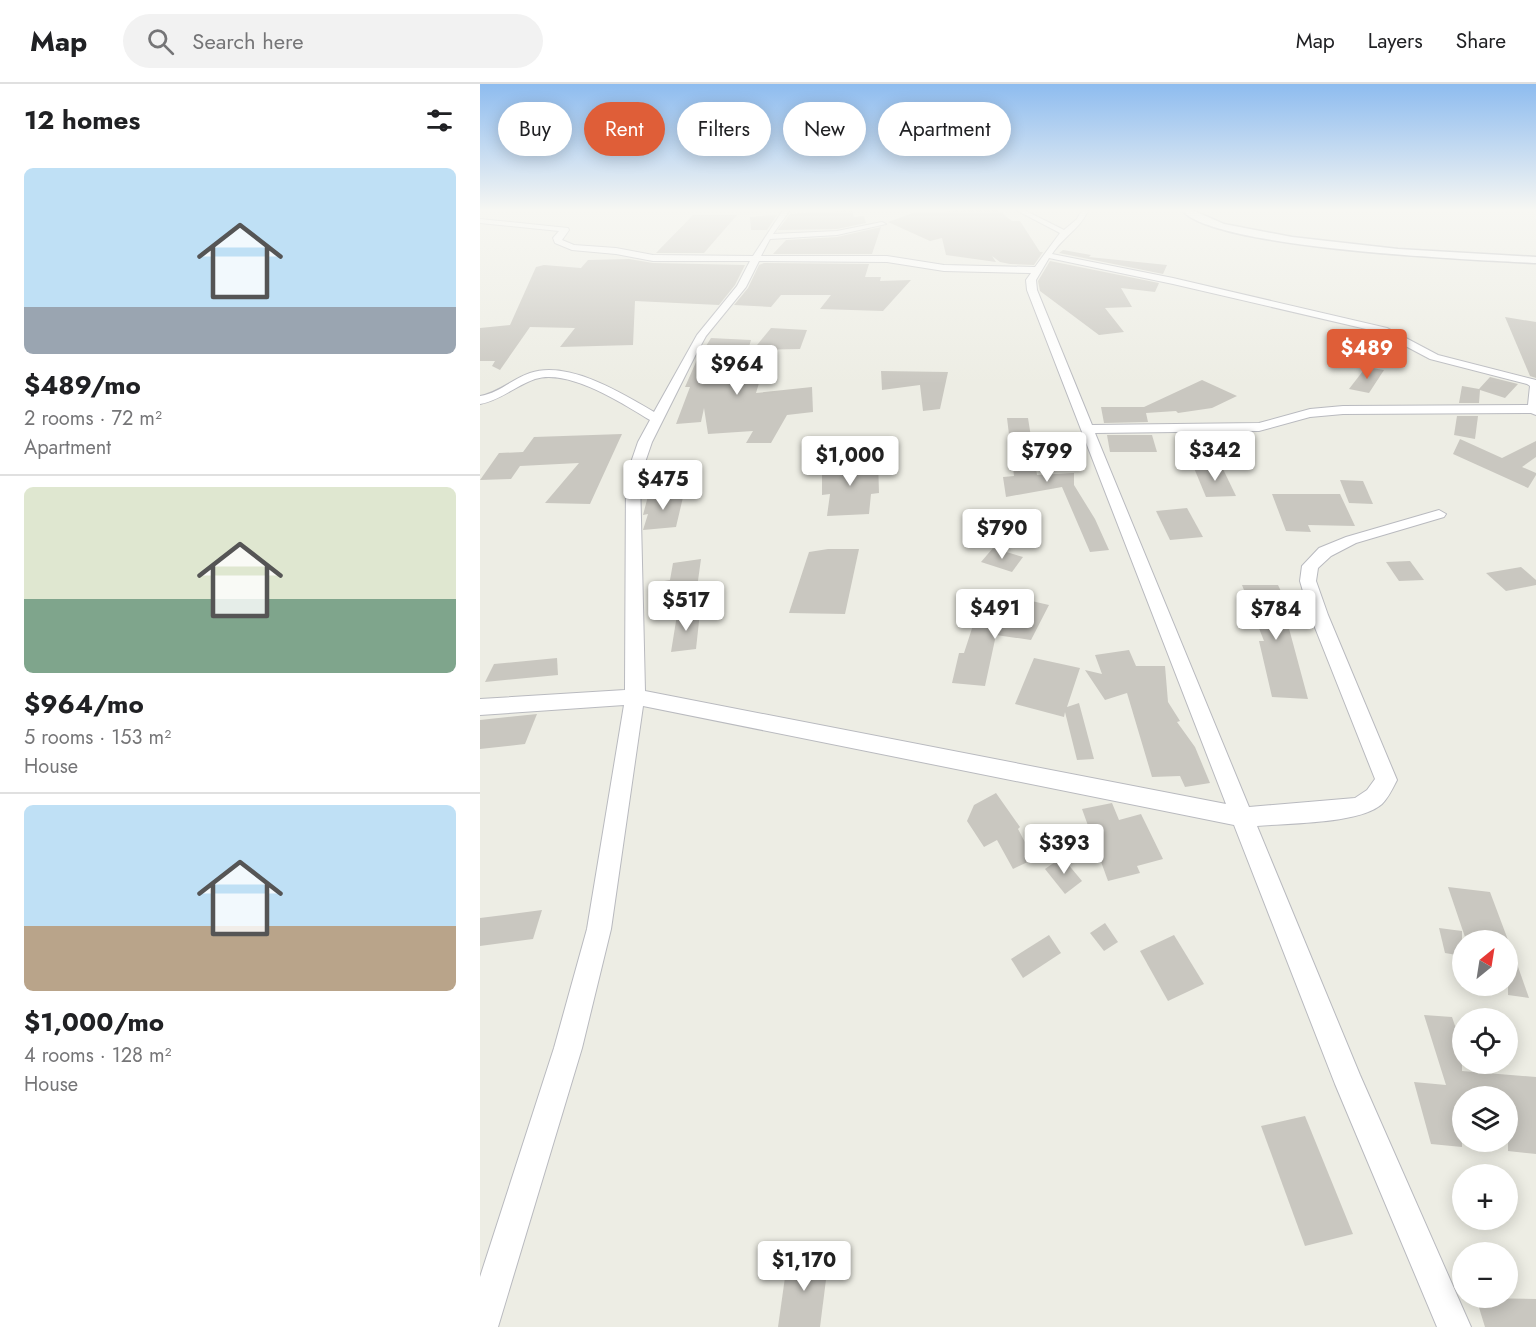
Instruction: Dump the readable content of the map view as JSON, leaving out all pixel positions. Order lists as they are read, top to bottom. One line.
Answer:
{"north":"top right","page":{"header":"Map","search":"Search here","nav":["Map","Layers","Share"],"heading":"12 homes","chip":["Buy","Rent","Filters","New","Apartment"],"list":[{"name":"$489/mo","note":"2 rooms · 72 m² · Apartment"},{"name":"$964/mo","note":"5 rooms · 153 m² · House"},{"name":"$1,000/mo","note":"4 rooms · 128 m² · House"}],"price":["$489","$964","$342","$799","$1,000","$475","$790","$517","$491","$784","$393","$1,170"],"map_buttons":["+","−"]}}
